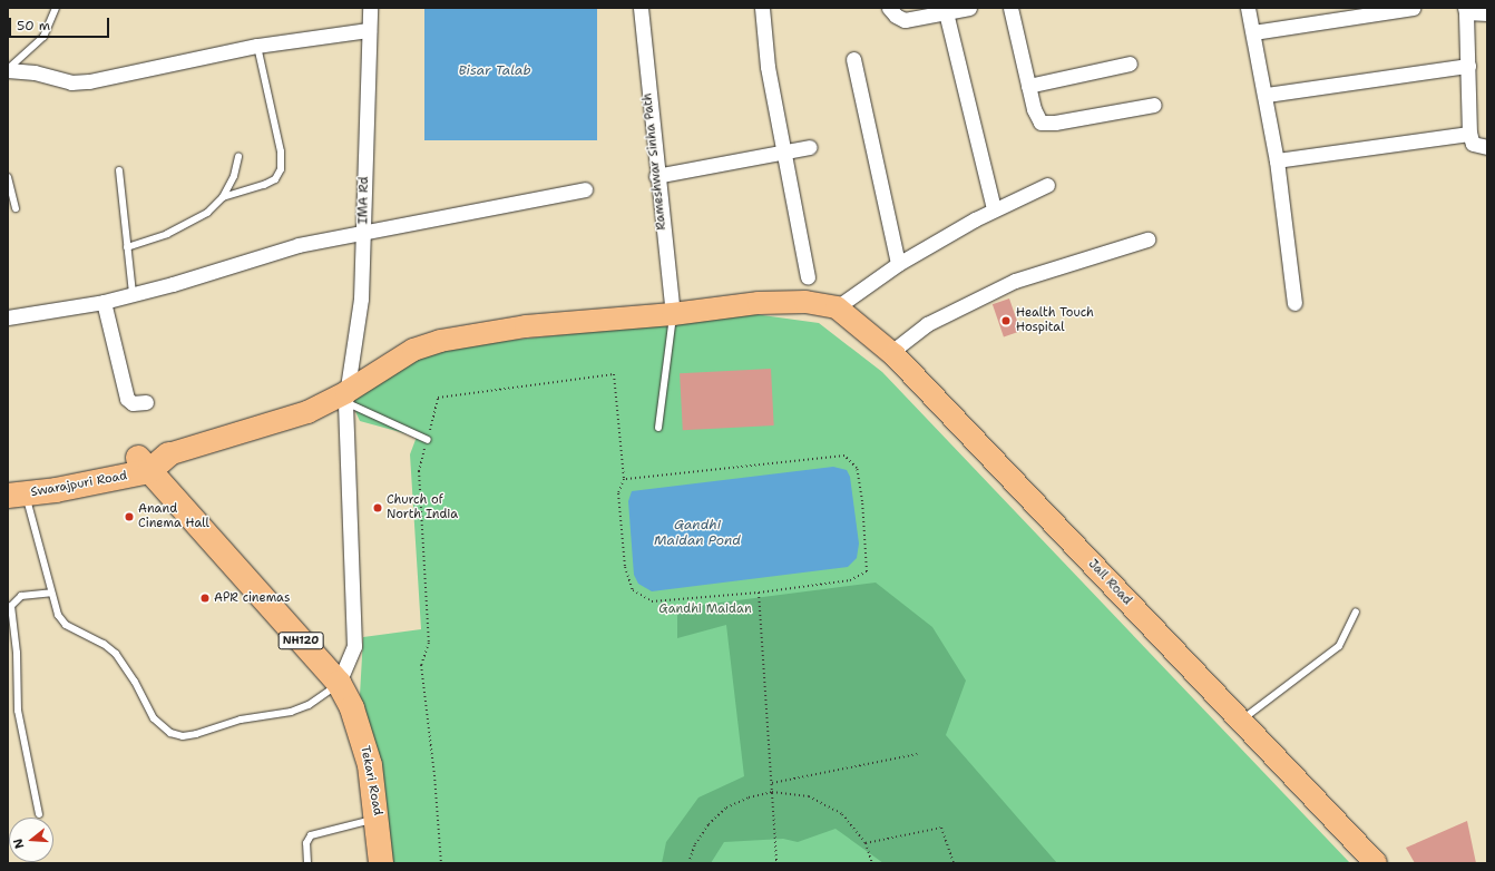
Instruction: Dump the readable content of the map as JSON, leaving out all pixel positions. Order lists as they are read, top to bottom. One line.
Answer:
{"streets":{"highway":["Swarajpuri Road","NH120","Tekari Road"],"main road":["Jail Road"],"street":["Rameshwar Sinha Path","IMA Rd"]},"crossings":[["IMA Rd","Tekari Road"],["Swarajpuri Road","Tekari Road"]],"water":["Bisar Talab","Gandhi Maidan Pond"],"parks":["Gandhi Maidan"],"places":["Health Touch Hospital","Church of North India","Anand Cinema Hall","APR cinemas"],"scale_bar":"50 m","north":"left"}
